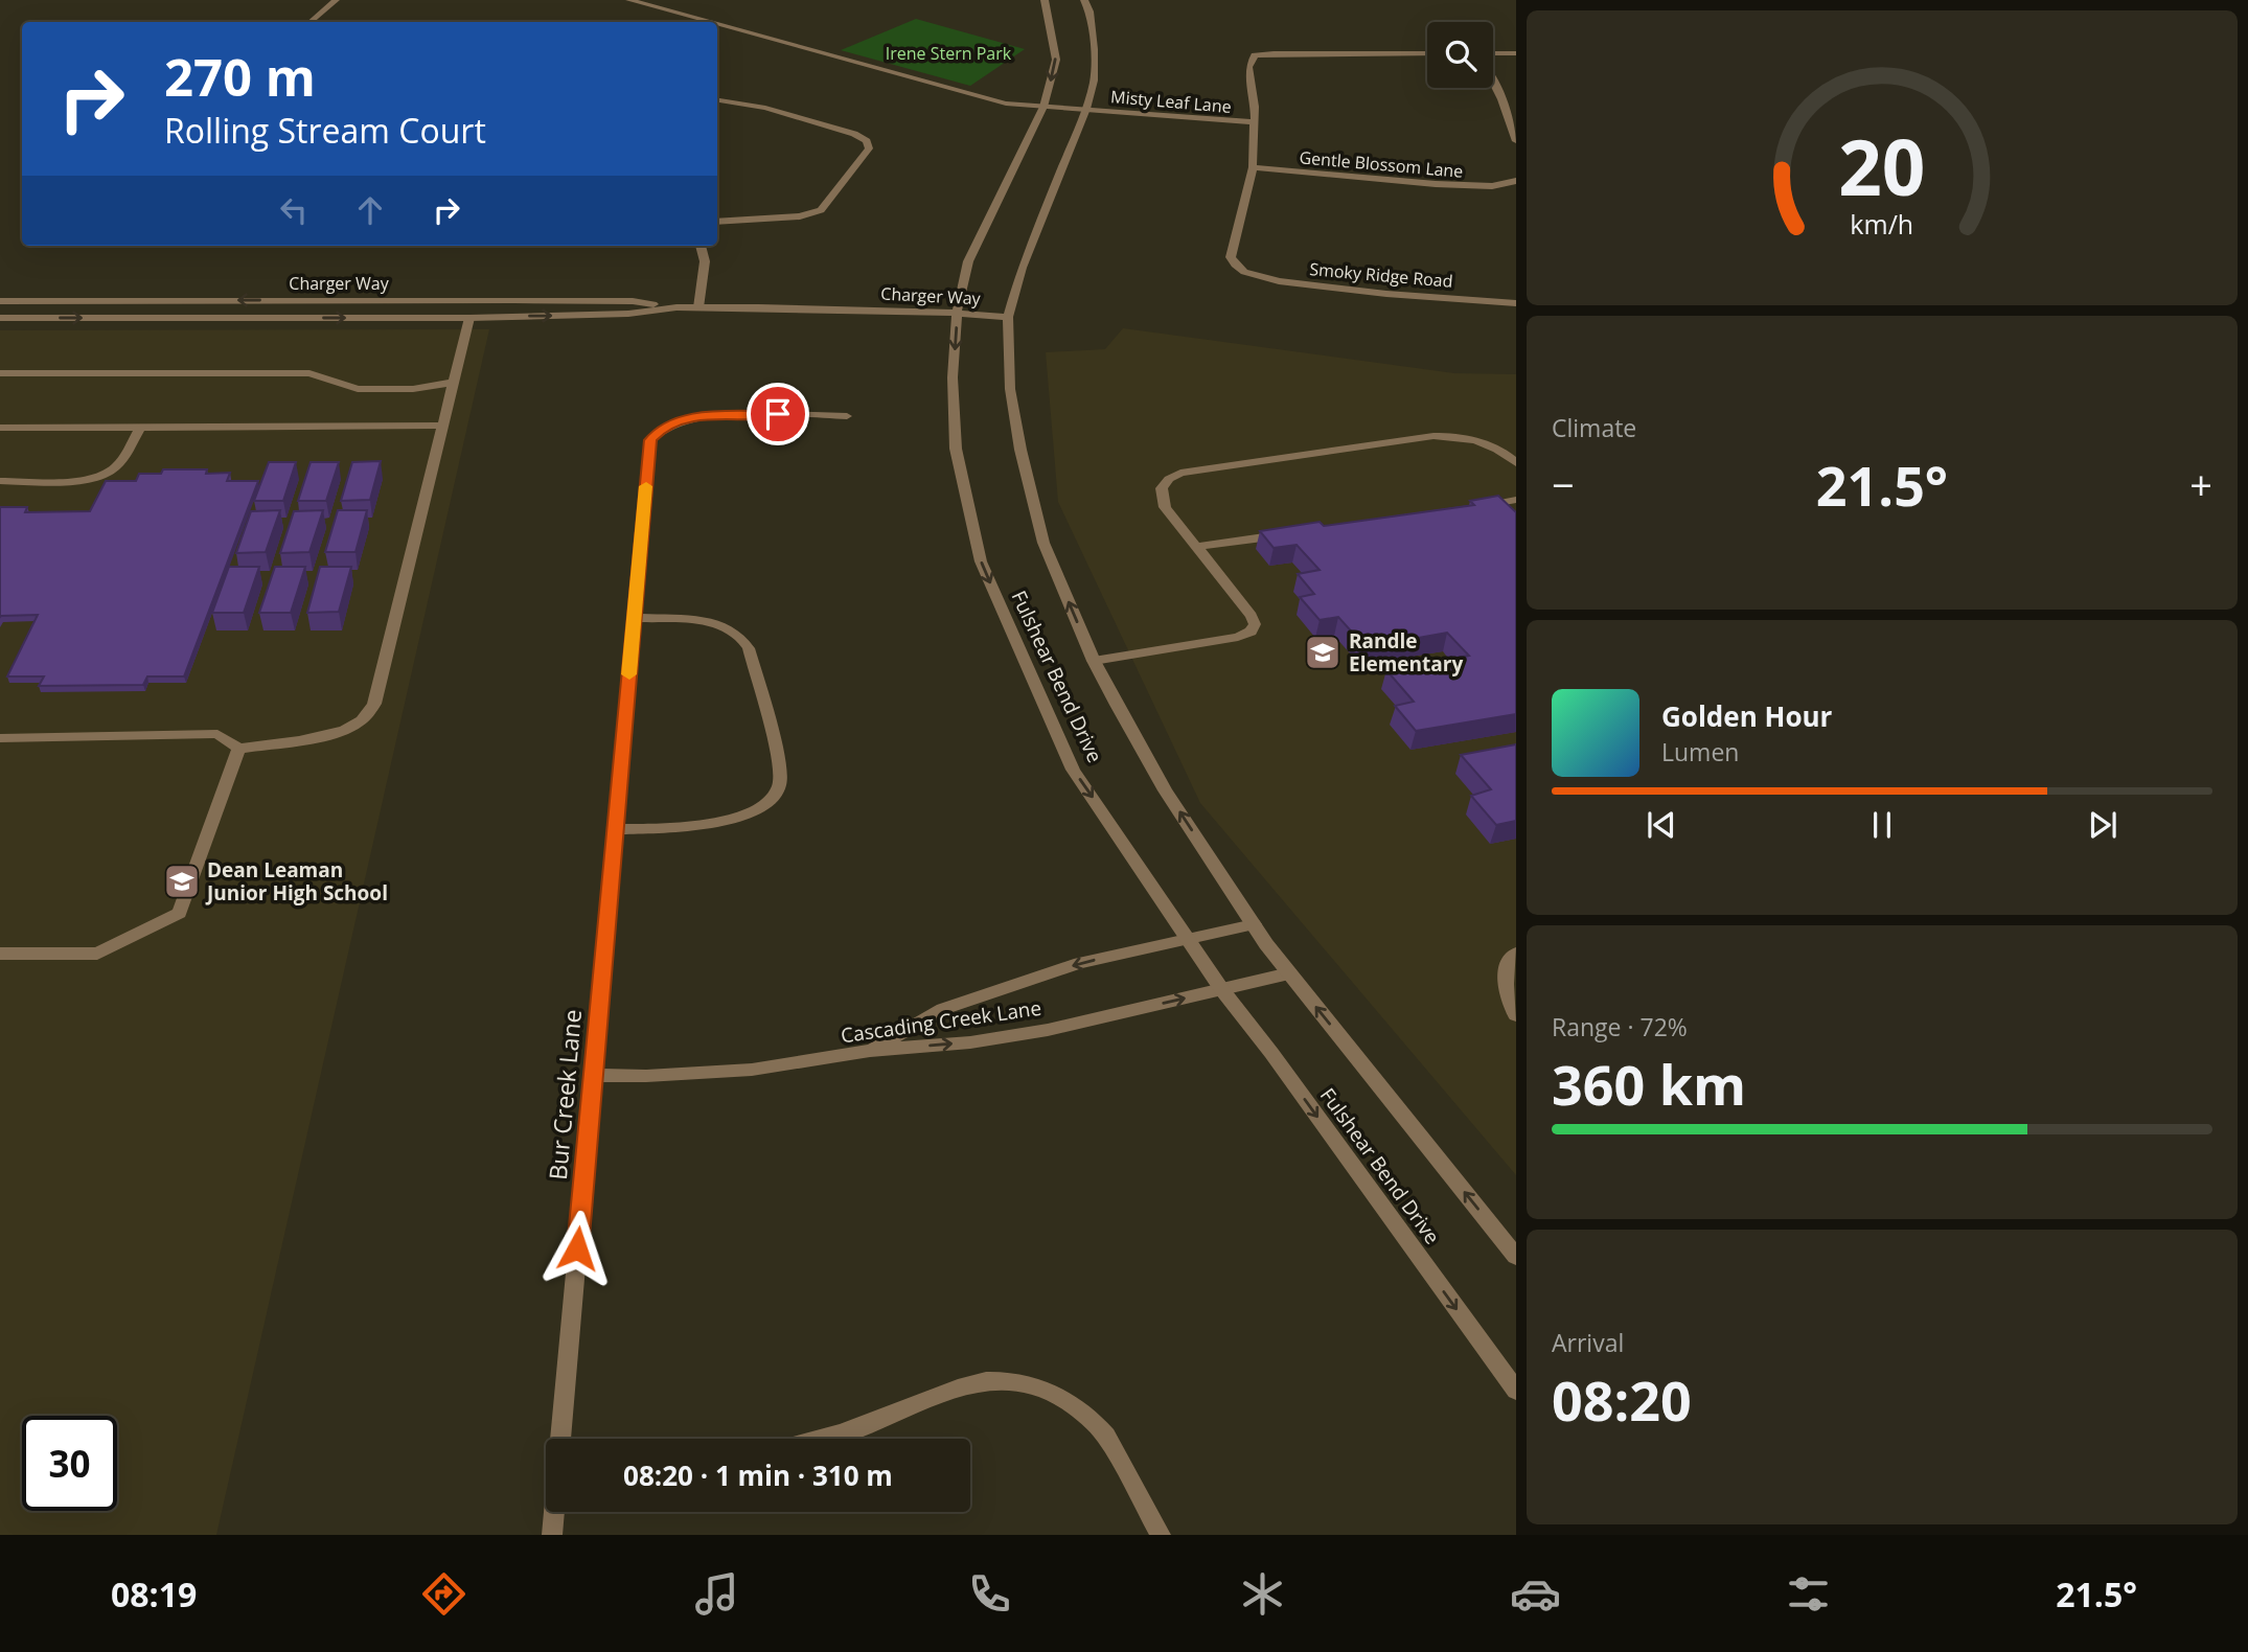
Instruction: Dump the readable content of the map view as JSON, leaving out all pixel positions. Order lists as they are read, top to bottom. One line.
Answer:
{"streets":{"street":["Misty Leaf Lane","Gentle Blossom Lane","Smoky Ridge Road","Charger Way","Fulshear Bend Drive","Cascading Creek Lane","Bur Creek Lane"]},"crossings":[["Misty Leaf Lane","Fulshear Bend Drive"],["Gentle Blossom Lane","Smoky Ridge Road"],["Charger Way","Fulshear Bend Drive"],["Fulshear Bend Drive","Cascading Creek Lane"],["Cascading Creek Lane","Bur Creek Lane"]],"parks":["Irene Stern Park"],"places":{"school or university":["Randle Elementary","Dean Leaman Junior High School"]},"page":{"turn":["270 m","Rolling Stream Court"],"tile":["Climate",["Range · 72%","360 km"],["Arrival","08:20"]],"heat":["−","21.5°","+"],"song":["Golden Hour","Lumen"],"limit":"30","trip":"08:20 · 1 min · 310 m","tabs":["08:19","21.5°"],"gauge":["20","km/h"]}}
